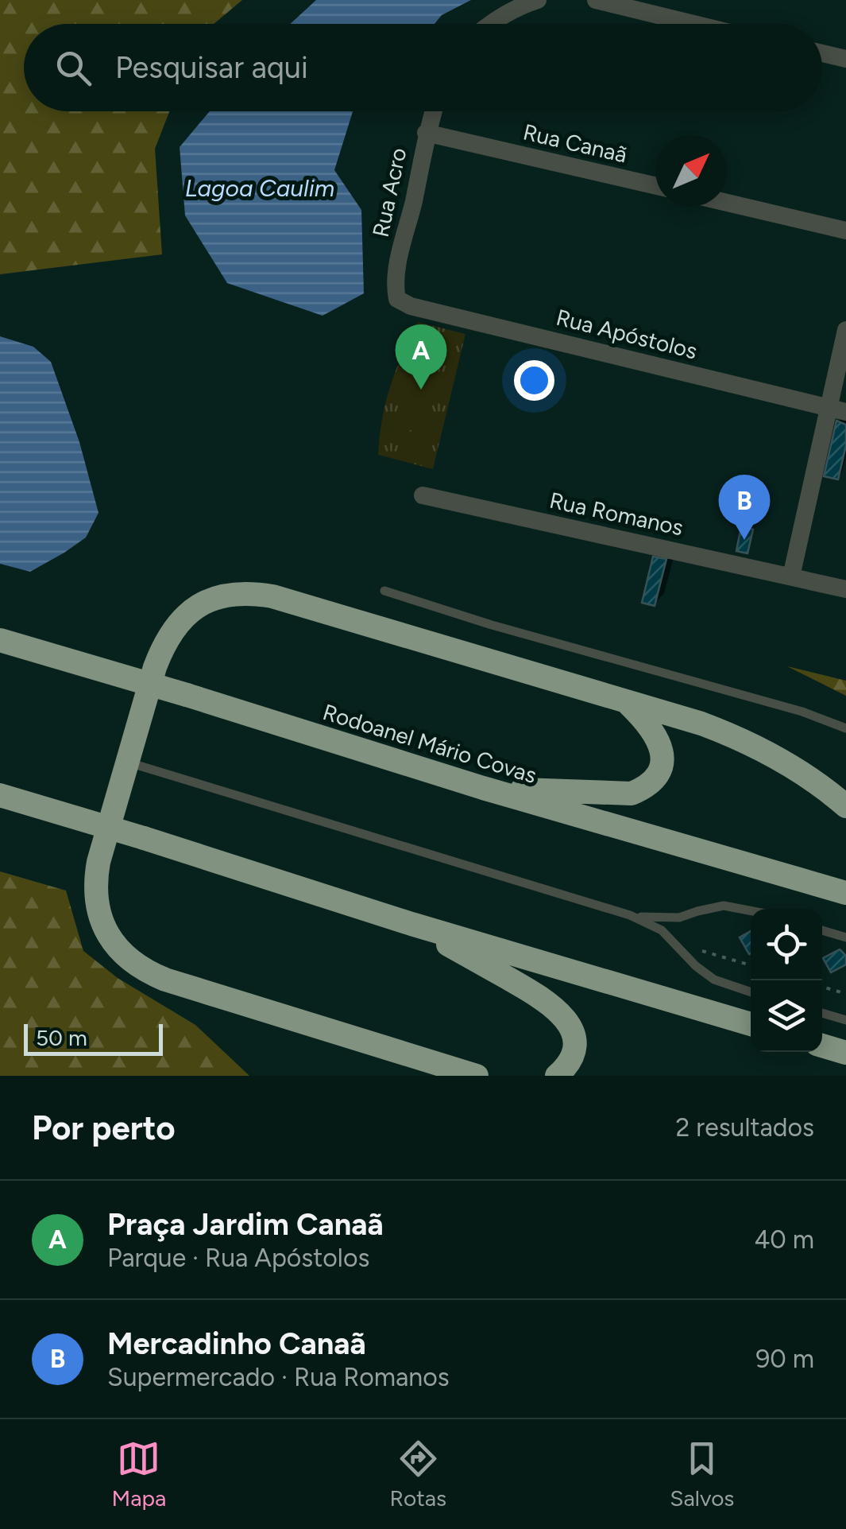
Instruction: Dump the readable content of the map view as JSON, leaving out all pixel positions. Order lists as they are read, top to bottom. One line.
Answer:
{"streets":{"highway":["Rodoanel Mário Covas"],"street":["Rua Canaã","Rua Acro","Rua Apóstolos","Rua Romanos"]},"crossings":[["Rua Canaã","Rua Acro"],["Rua Acro","Rua Apóstolos"]],"water":["Lagoa Caulim"],"scale_bar":"50 m","north":"top right","page":{"search":"Pesquisar aqui","pins":["A","B"],"scale":"50 m","heading":["Por perto","2 resultados"],"list":[{"mark":"A","name":"Praça Jardim Canaã","note":"Parque · Rua Apóstolos","value":"40 m"},{"mark":"B","name":"Mercadinho Canaã","note":"Supermercado · Rua Romanos","value":"90 m"}],"nav":["Mapa","Rotas","Salvos"]}}
